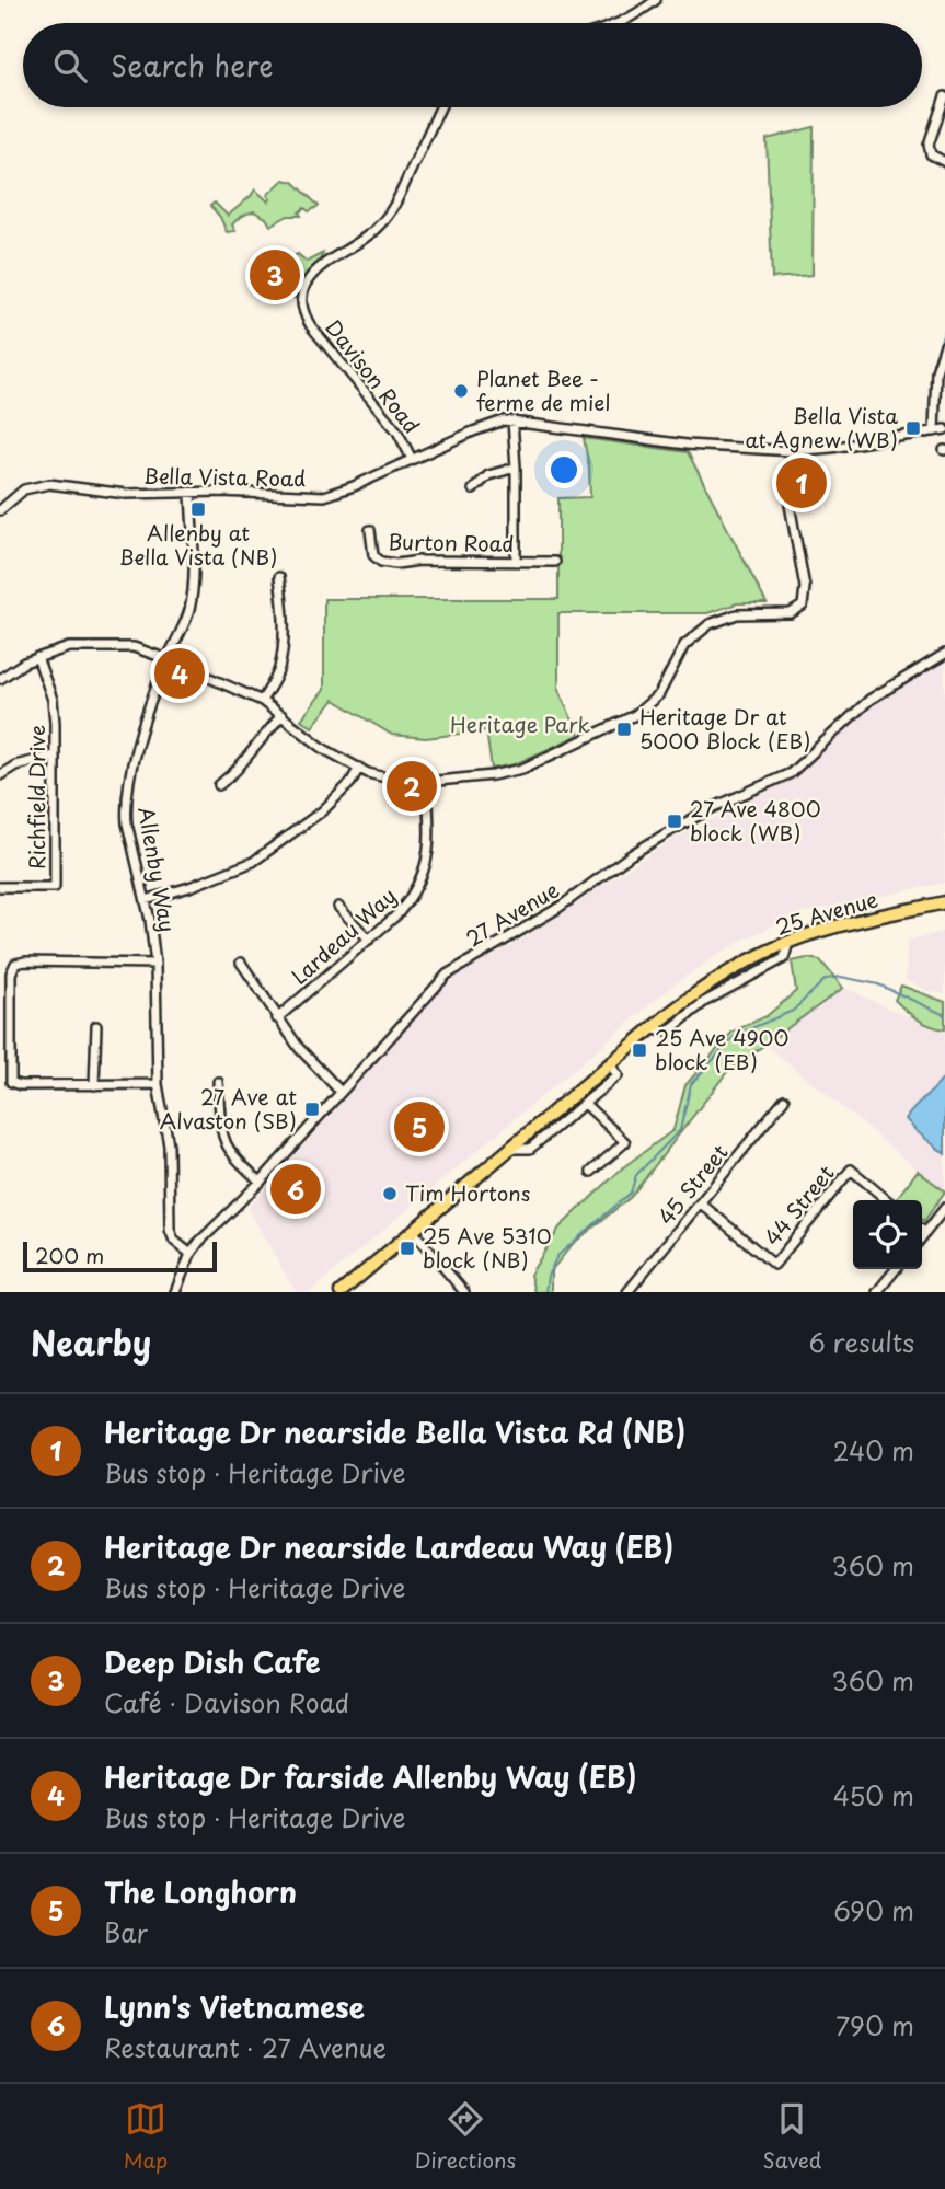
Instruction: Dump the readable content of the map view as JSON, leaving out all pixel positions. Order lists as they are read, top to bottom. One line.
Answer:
{"streets":{"main road":["25 Avenue"],"street":["Davison Road","Bella Vista Road","Burton Road","Richfield Drive","Allenby Way","27 Avenue","Lardeau Way","45 Street","44 Street"]},"crossings":[["Davison Road","Bella Vista Road"],["Bella Vista Road","Allenby Way"],["Allenby Way","27 Avenue"],["45 Street","44 Street"]],"parks":["Heritage Park"],"places":{"other":["Planet Bee - ferme de miel","Tim Hortons"],"transit":["Bella Vista at Agnew (WB)","Allenby at Bella Vista (NB)","Heritage Dr at 5000 Block (EB)","27 Ave 4800 block (WB)","25 Ave 4900 block (EB)","27 Ave at Alvaston (SB)","25 Ave 5310 block (NB)"]},"scale_bar":"200 m","page":{"search":"Search here","pins":["3","1","4","2","5","6"],"scale":"200 m","heading":["Nearby","6 results"],"list":[{"mark":"1","name":"Heritage Dr nearside Bella Vista Rd (NB)","note":"Bus stop · Heritage Drive","value":"240 m"},{"mark":"2","name":"Heritage Dr nearside Lardeau Way (EB)","note":"Bus stop · Heritage Drive","value":"360 m"},{"mark":"3","name":"Deep Dish Cafe","note":"Café · Davison Road","value":"360 m"},{"mark":"4","name":"Heritage Dr farside Allenby Way (EB)","note":"Bus stop · Heritage Drive","value":"450 m"},{"mark":"5","name":"The Longhorn","note":"Bar","value":"690 m"},{"mark":"6","name":"Lynn's Vietnamese","note":"Restaurant · 27 Avenue","value":"790 m"}],"nav":["Map","Directions","Saved"]}}
